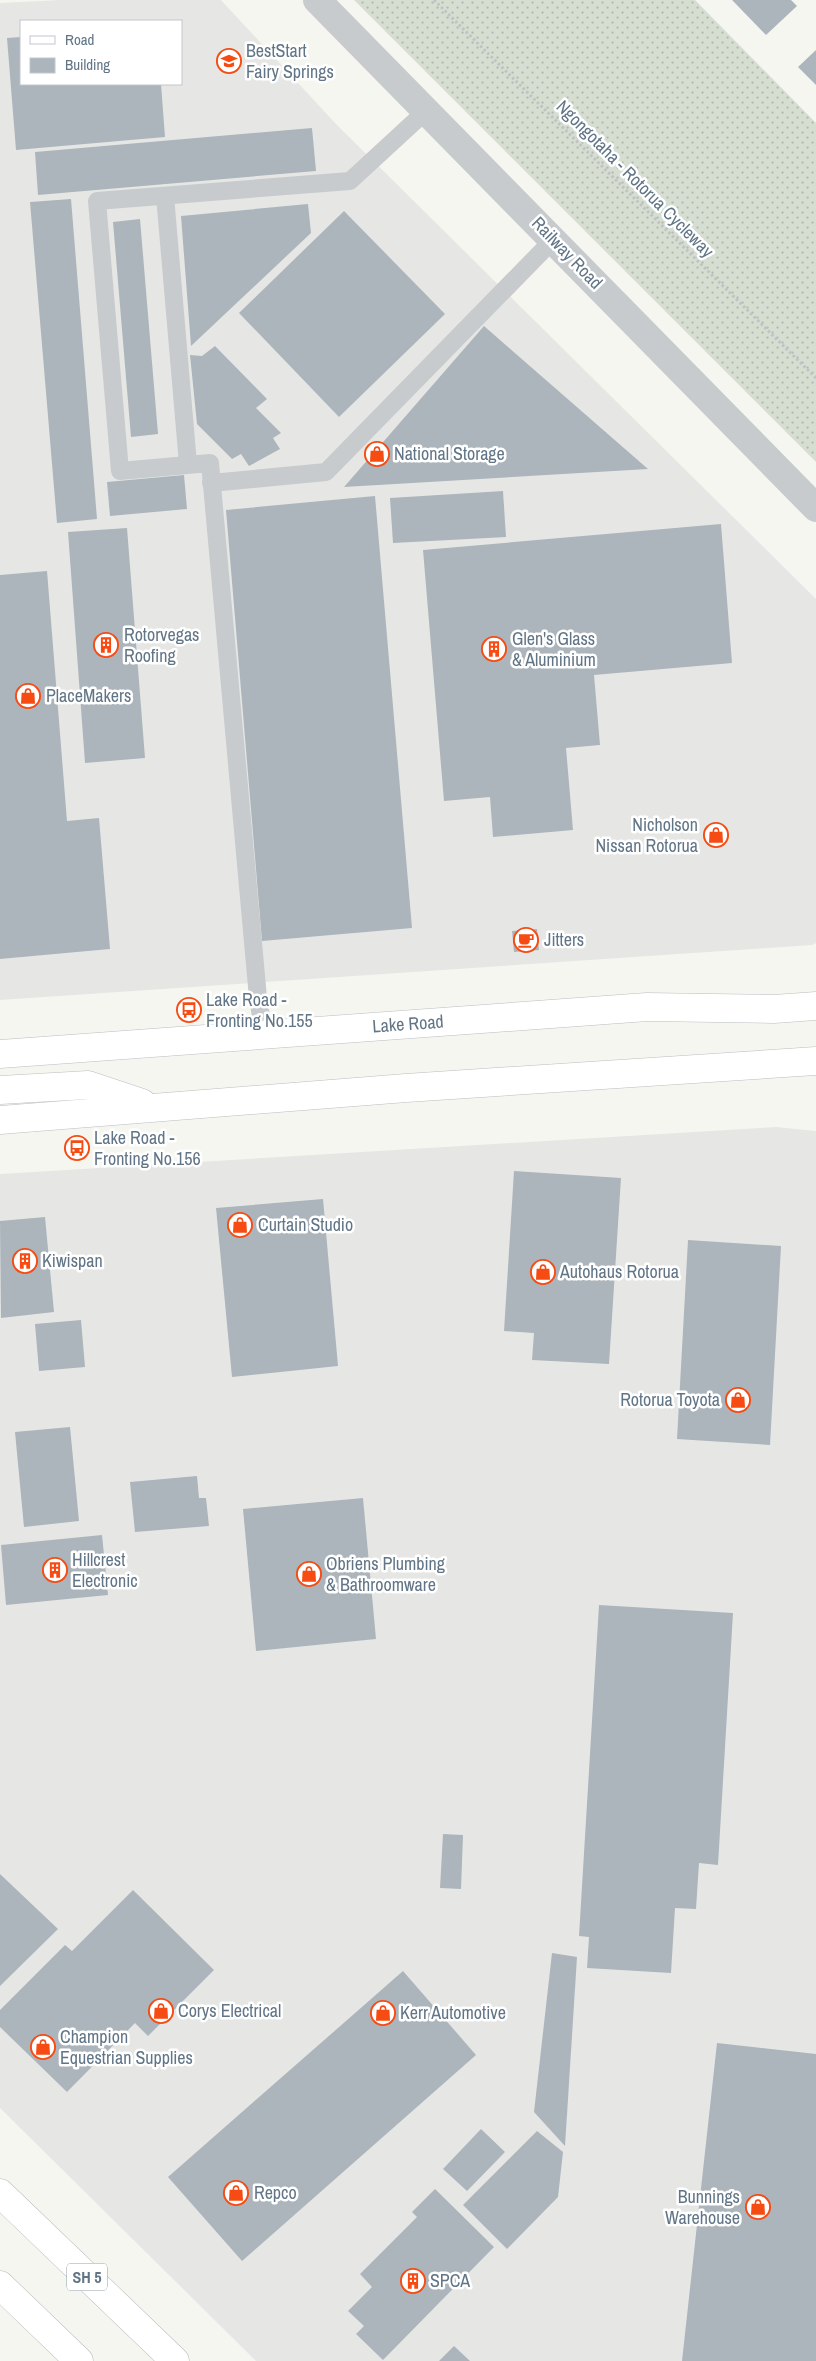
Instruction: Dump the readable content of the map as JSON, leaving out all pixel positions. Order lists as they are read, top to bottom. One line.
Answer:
{"streets":{"main road":["Lake Road","SH 5"],"street":["Railway Road"],"path":["Ngongotaha - Rotorua Cycleway"]},"places":{"school or university":["BestStart Fairy Springs"],"shop":["National Storage","PlaceMakers","Nicholson Nissan Rotorua","Curtain Studio","Autohaus Rotorua","Rotorua Toyota","Obriens Plumbing & Bathroomware","Corys Electrical","Kerr Automotive","Champion Equestrian Supplies","Repco","Bunnings Warehouse"],"building":["Rotorvegas Roofing","Glen's Glass & Aluminium","Kiwispan","Hillcrest Electronic","SPCA"],"cafe":["Jitters"],"bus stop":["Lake Road - Fronting No.155","Lake Road - Fronting No.156"]},"legend":["Road","Building"]}
